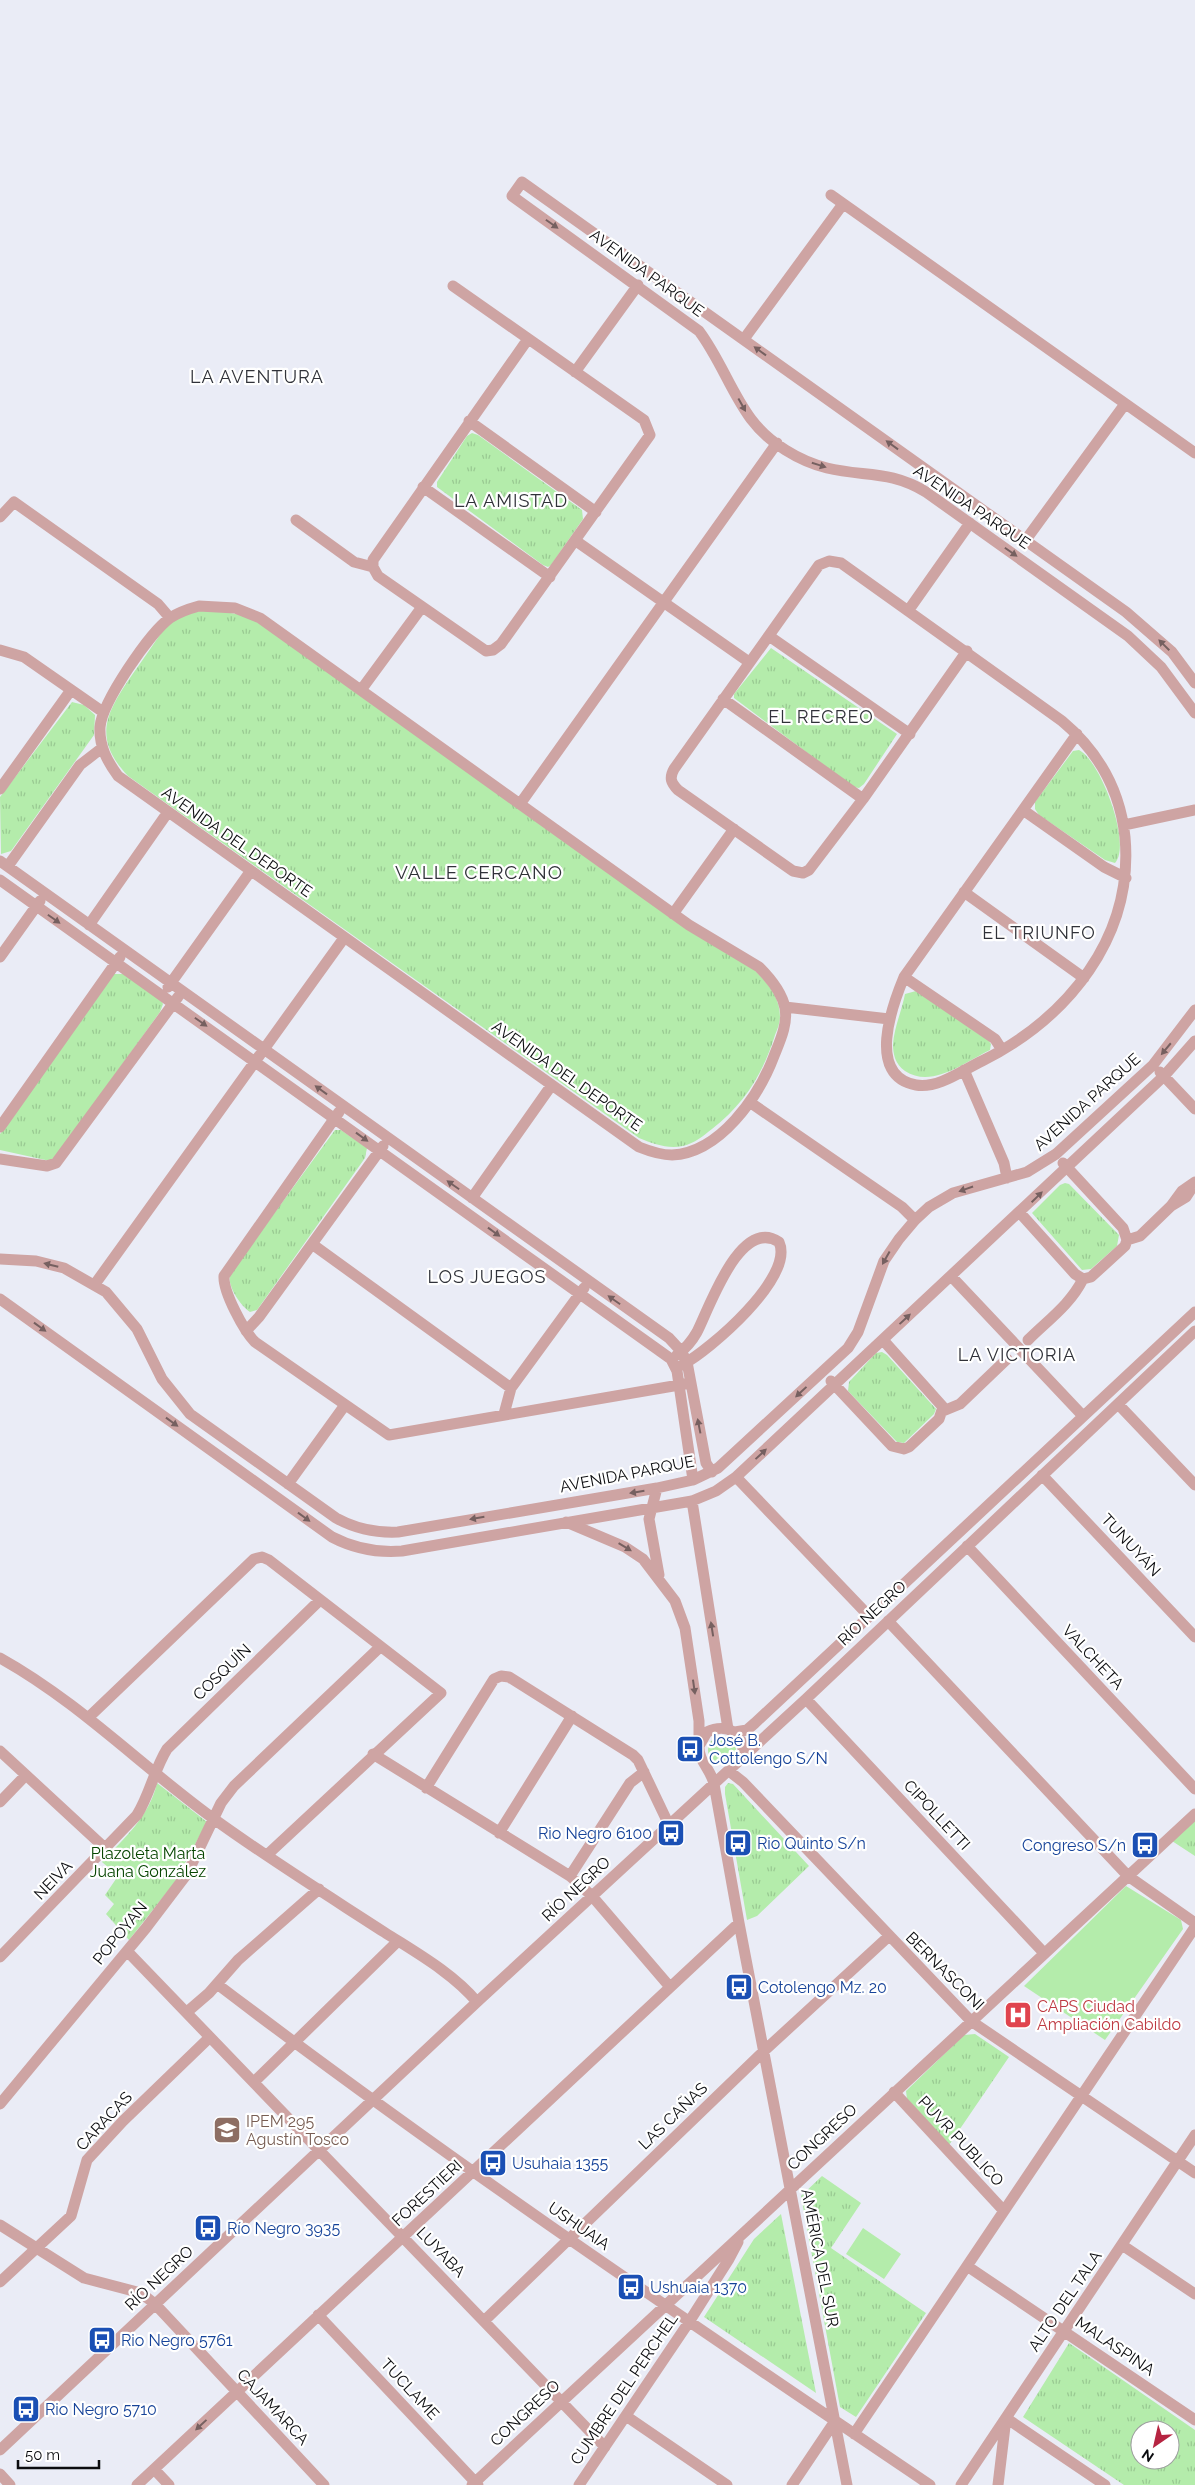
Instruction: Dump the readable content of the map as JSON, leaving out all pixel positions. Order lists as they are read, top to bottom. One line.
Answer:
{"streets":{"street":["AVENIDA PARQUE","AVENIDA DEL DEPORTE","TUNUYÁN","RÍO NEGRO","VALCHETA","COSQUÍN","CIPOLLETTI","NEIVA","POPOYAN","BERNASCONI","LAS CAÑAS","CARACAS","CONGRESO","PUVR PUBLICO","FORESTIERI","USHUAIA","LUYABA","AMÉRICA DEL SUR","ALTO DEL TALA","MALASPINA","TUCLAME","CUMBRE DEL PERCHEL","CAJAMARCA"]},"crossings":[["TUNUYÁN","RÍO NEGRO"],["RÍO NEGRO","VALCHETA"],["RÍO NEGRO","CIPOLLETTI"],["RÍO NEGRO","BERNASCONI"],["RÍO NEGRO","USHUAIA"],["RÍO NEGRO","LUYABA"],["RÍO NEGRO","AMÉRICA DEL SUR"],["RÍO NEGRO","CAJAMARCA"],["COSQUÍN","NEIVA"],["CIPOLLETTI","CONGRESO"],["POPOYAN","LUYABA"],["BERNASCONI","LAS CAÑAS"],["BERNASCONI","CONGRESO"],["BERNASCONI","AMÉRICA DEL SUR"],["BERNASCONI","ALTO DEL TALA"],["LAS CAÑAS","USHUAIA"],["LAS CAÑAS","LUYABA"],["LAS CAÑAS","AMÉRICA DEL SUR"],["CARACAS","LUYABA"],["CARACAS","CAJAMARCA"],["CONGRESO","PUVR PUBLICO"],["CONGRESO","USHUAIA"],["CONGRESO","LUYABA"],["CONGRESO","AMÉRICA DEL SUR"],["CONGRESO","TUCLAME"],["CONGRESO","CUMBRE DEL PERCHEL"],["FORESTIERI","USHUAIA"],["FORESTIERI","LUYABA"],["FORESTIERI","AMÉRICA DEL SUR"],["FORESTIERI","TUCLAME"],["FORESTIERI","CAJAMARCA"],["USHUAIA","AMÉRICA DEL SUR"],["USHUAIA","CUMBRE DEL PERCHEL"],["LUYABA","CUMBRE DEL PERCHEL"],["ALTO DEL TALA","MALASPINA"]],"districts":["LA AVENTURA","LA AMISTAD","EL RECREO","VALLE CERCANO","EL TRIUNFO","LOS JUEGOS","LA VICTORIA"],"parks":["Plazoleta Marta Juana González"],"places":{"bus stop":["José B. Cottolengo S/N","Rio Negro 6100","Rio Quinto S/n","Congreso S/n","Cotolengo Mz. 20","Usuhaia 1355","Río Negro 3935","Ushuaia 1370","Rio Negro 5761","Rio Negro 5710"],"hospital":["CAPS Ciudad Ampliación Cabildo"],"school or university":["IPEM 295 Agustín Tosco"]},"scale_bar":"50 m","north":"bottom left"}
